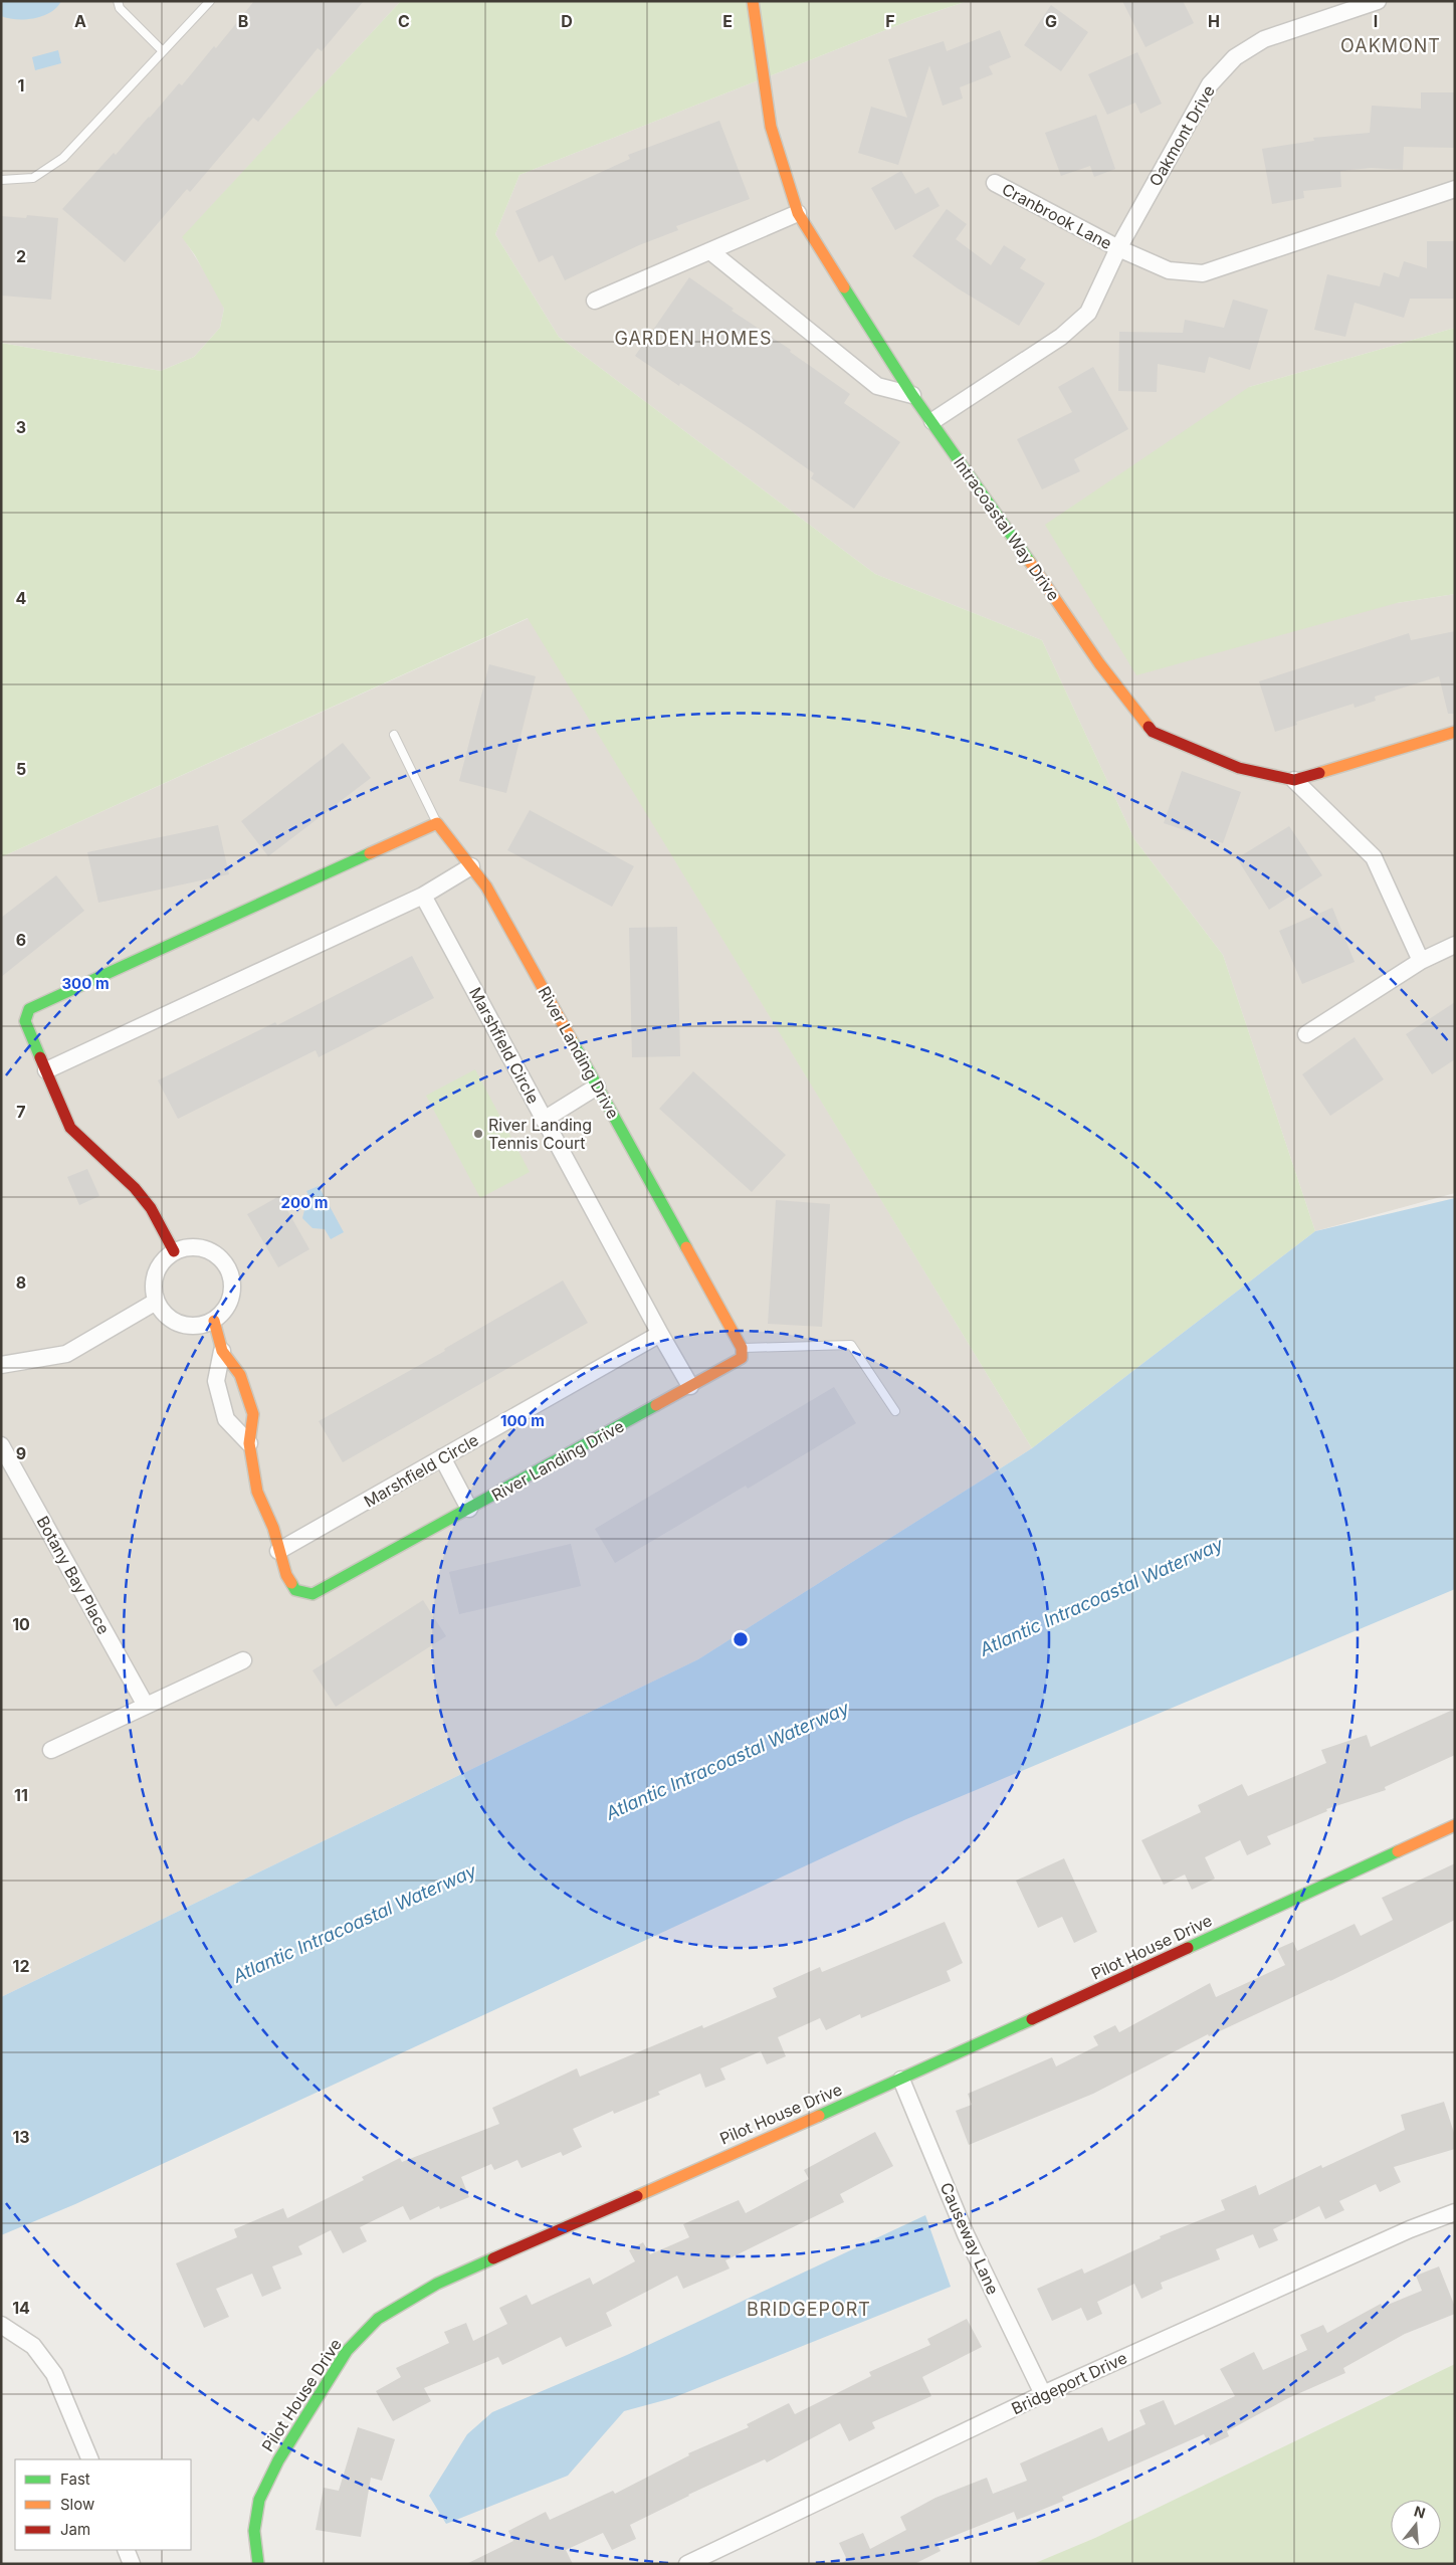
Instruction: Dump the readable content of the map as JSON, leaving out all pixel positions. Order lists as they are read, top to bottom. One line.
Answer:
{"streets":{"street":["Oakmont Drive","Cranbrook Lane","Intracoastal Way Drive","Marshfield Circle","River Landing Drive","Botany Bay Place","Pilot House Drive","Causeway Lane","Bridgeport Drive"]},"crossings":[["Oakmont Drive","Cranbrook Lane"],["Oakmont Drive","Intracoastal Way Drive"],["Marshfield Circle","River Landing Drive"],["Pilot House Drive","Causeway Lane"],["Causeway Lane","Bridgeport Drive"]],"districts":["OAKMONT","GARDEN HOMES","BRIDGEPORT"],"water":["Atlantic Intracoastal Waterway"],"places":["River Landing Tennis Court"],"legend":["Fast","Slow","Jam"],"north":"top","grid":{"columns":["A","B","C","D","E","F","G","H","I"],"rows":["1","2","3","4","5","6","7","8","9","10","11","12","13","14"]},"rings":["300 m","200 m","100 m"]}
